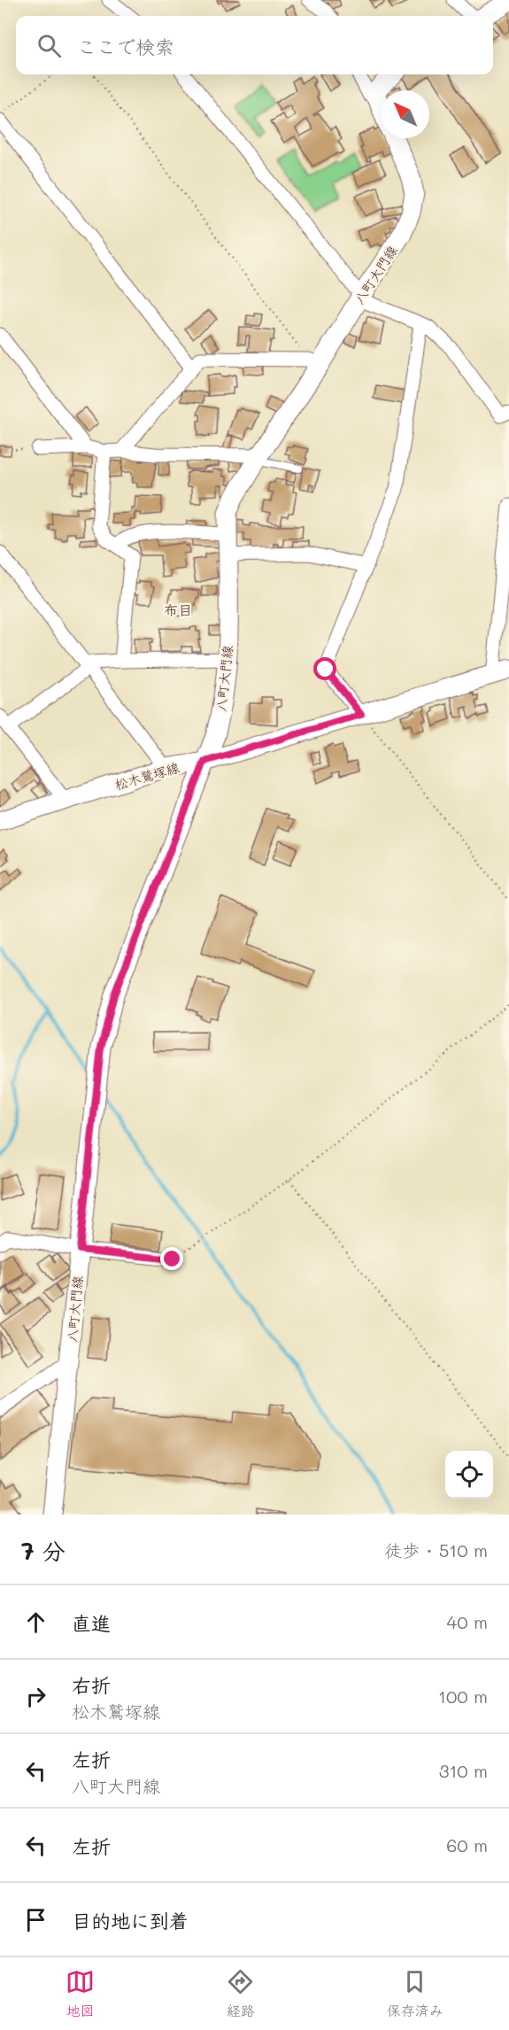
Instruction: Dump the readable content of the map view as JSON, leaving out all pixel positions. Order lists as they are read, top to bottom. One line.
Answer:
{"streets":{"main road":["八町大門線","松木鷲塚線"]},"crossings":[["八町大門線","松木鷲塚線"]],"districts":["布目"],"north":"top left","page":{"search":"ここで検索","heading":["7 分","徒歩 · 510 m"],"list":[["直進","40 m"],["右折","松木鷲塚線","100 m"],["左折","八町大門線","310 m"],["左折","60 m"],"目的地に到着"],"nav":["地図","経路","保存済み"]}}
